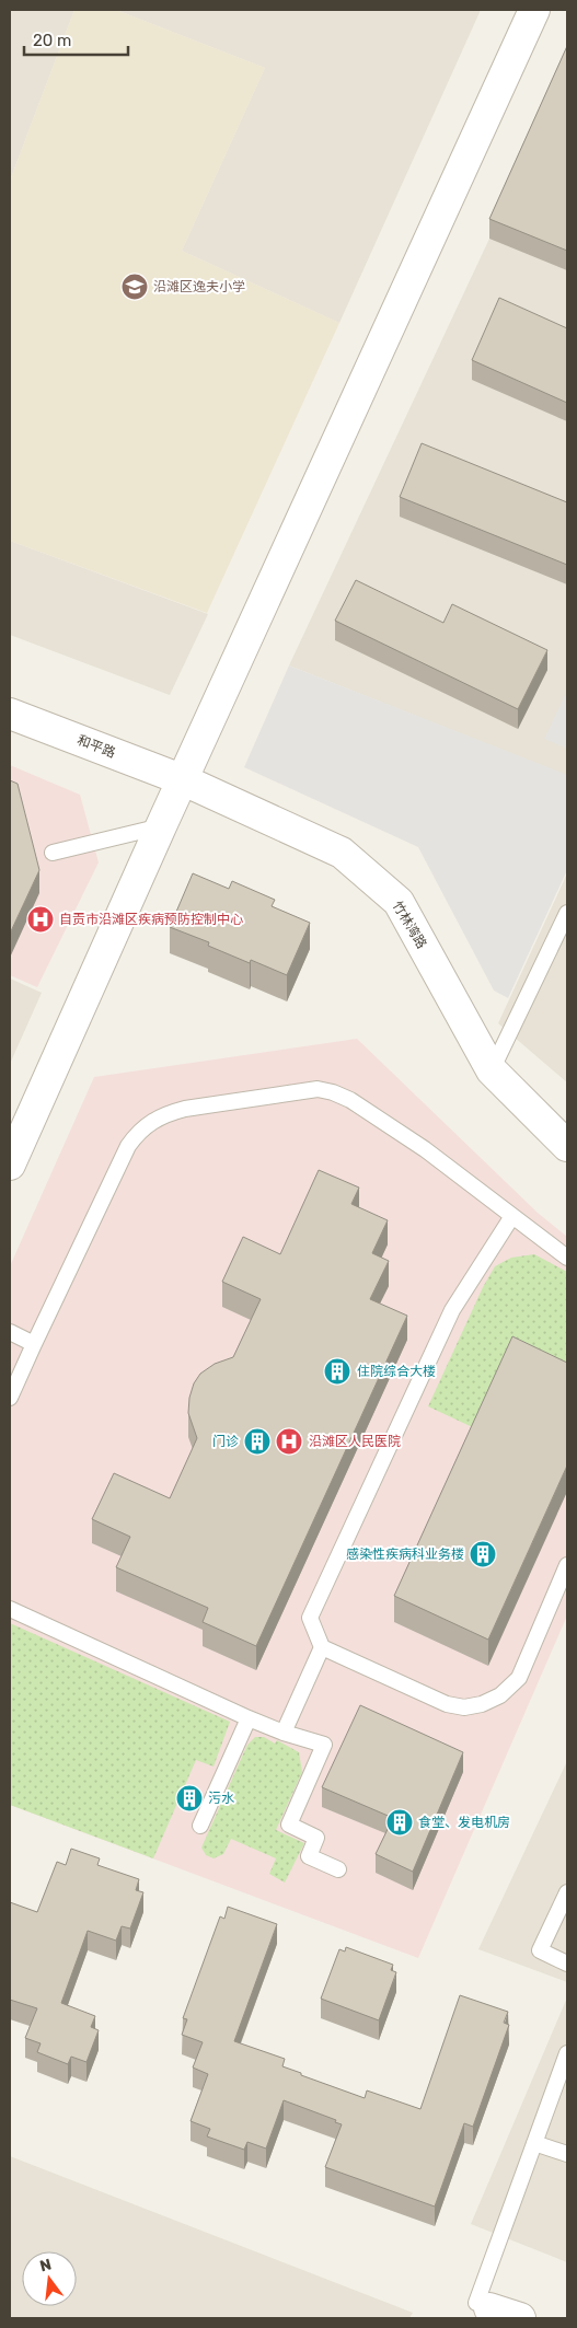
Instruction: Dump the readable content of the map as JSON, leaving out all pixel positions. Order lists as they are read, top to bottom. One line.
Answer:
{"streets":{"street":["和平路","竹林湾路"]},"crossings":[["和平路","竹林湾路"]],"places":{"school or university":["沿滩区逸夫小学"],"hospital":["自贡市沿滩区疾病预防控制中心","沿滩区人民医院"],"building":["住院综合大楼","门诊","感染性疾病科业务楼","污水","食堂、发电机房"]},"scale_bar":"20 m","north":"top"}
